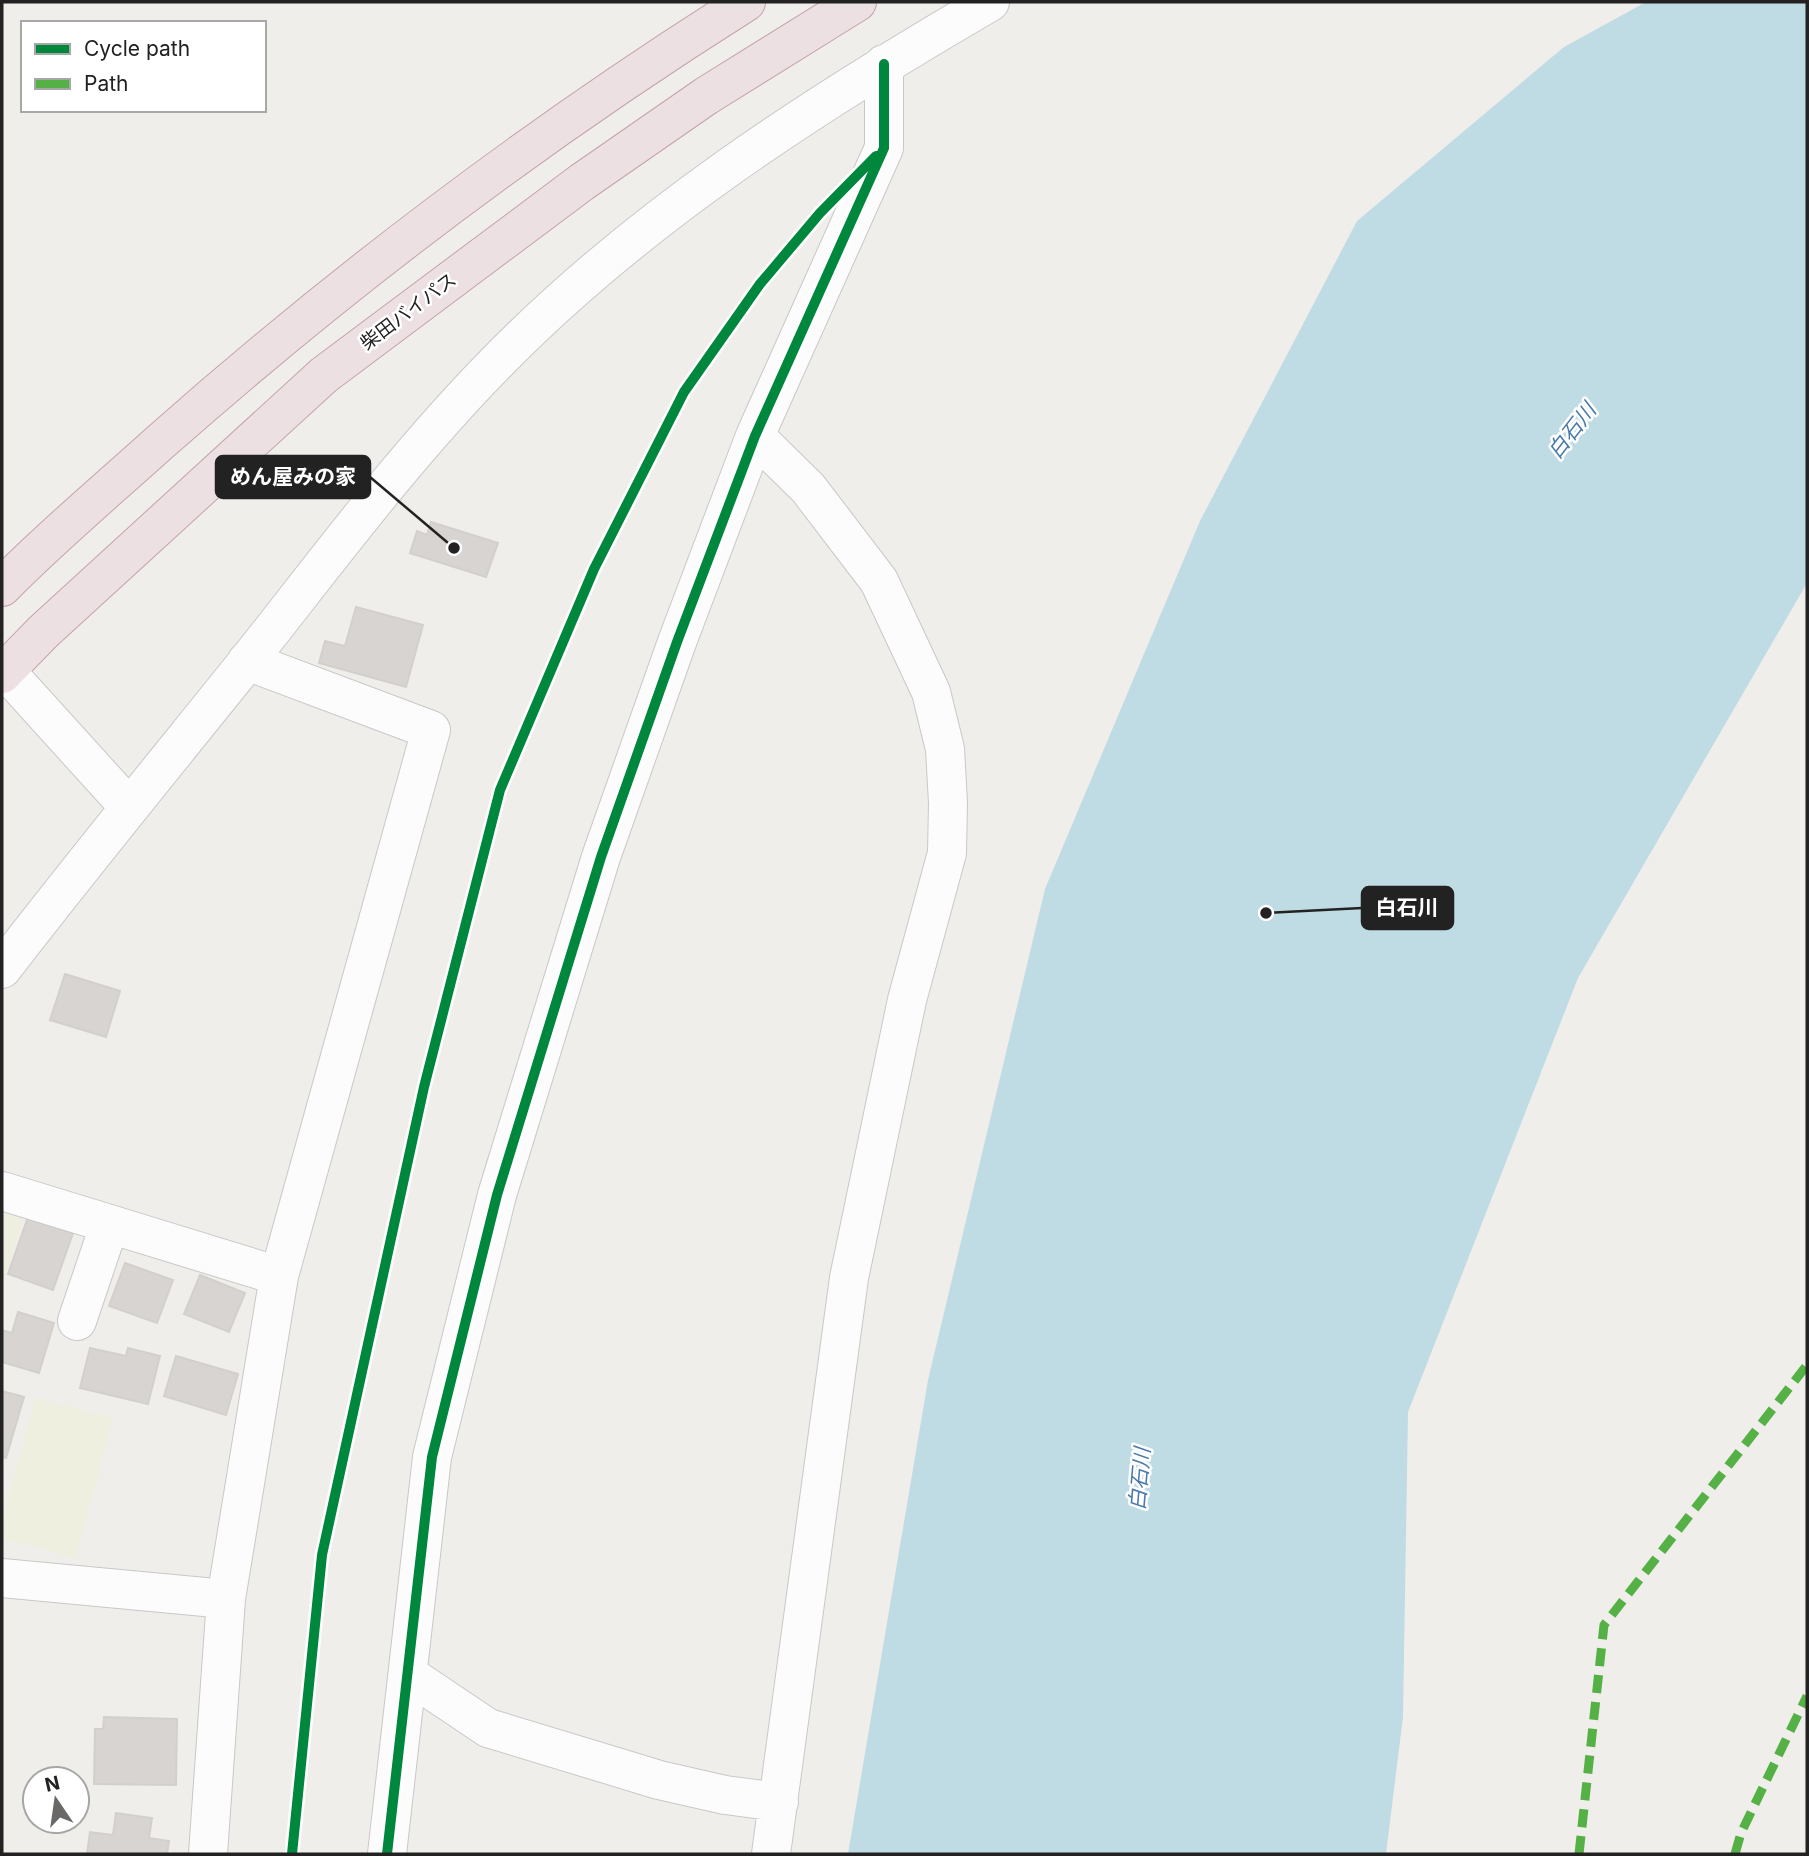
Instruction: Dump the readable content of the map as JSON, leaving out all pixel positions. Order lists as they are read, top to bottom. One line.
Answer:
{"streets":{"highway":["柴田バイパス"]},"water":["白石川"],"places":["めん屋みの家","白石川"],"legend":["Cycle path","Path"],"north":"top"}
